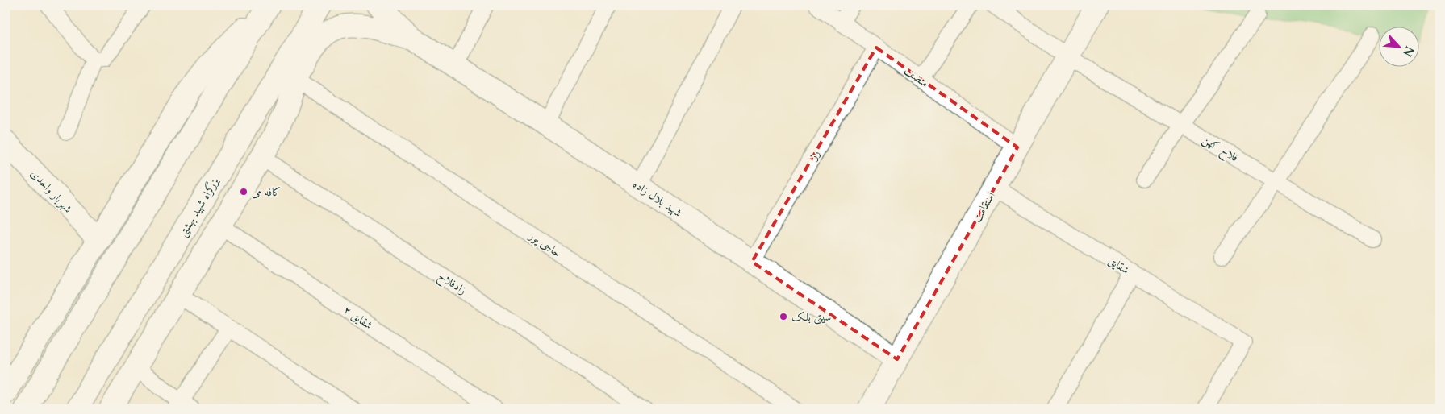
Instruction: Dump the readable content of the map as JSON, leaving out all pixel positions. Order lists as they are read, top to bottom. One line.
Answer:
{"streets":{"main road":["شهریار واحدی","شهید بلال زاده","بزرگراه شهید بهشتی","استقامت"],"street":["منصف","فلاح کهن","رز","حاجی پور","شقایق","زادفلاح","شقایق ۲"]},"crossings":[["منصف","رز"],["منصف","استقامت"],["فلاح کهن","استقامت"],["رز","شهید بلال زاده"],["شهید بلال زاده","استقامت"],["شهید بلال زاده","حاجی پور"],["استقامت","شقایق"]],"places":["کافه می","سیتی بلک"],"north":"bottom right"}
